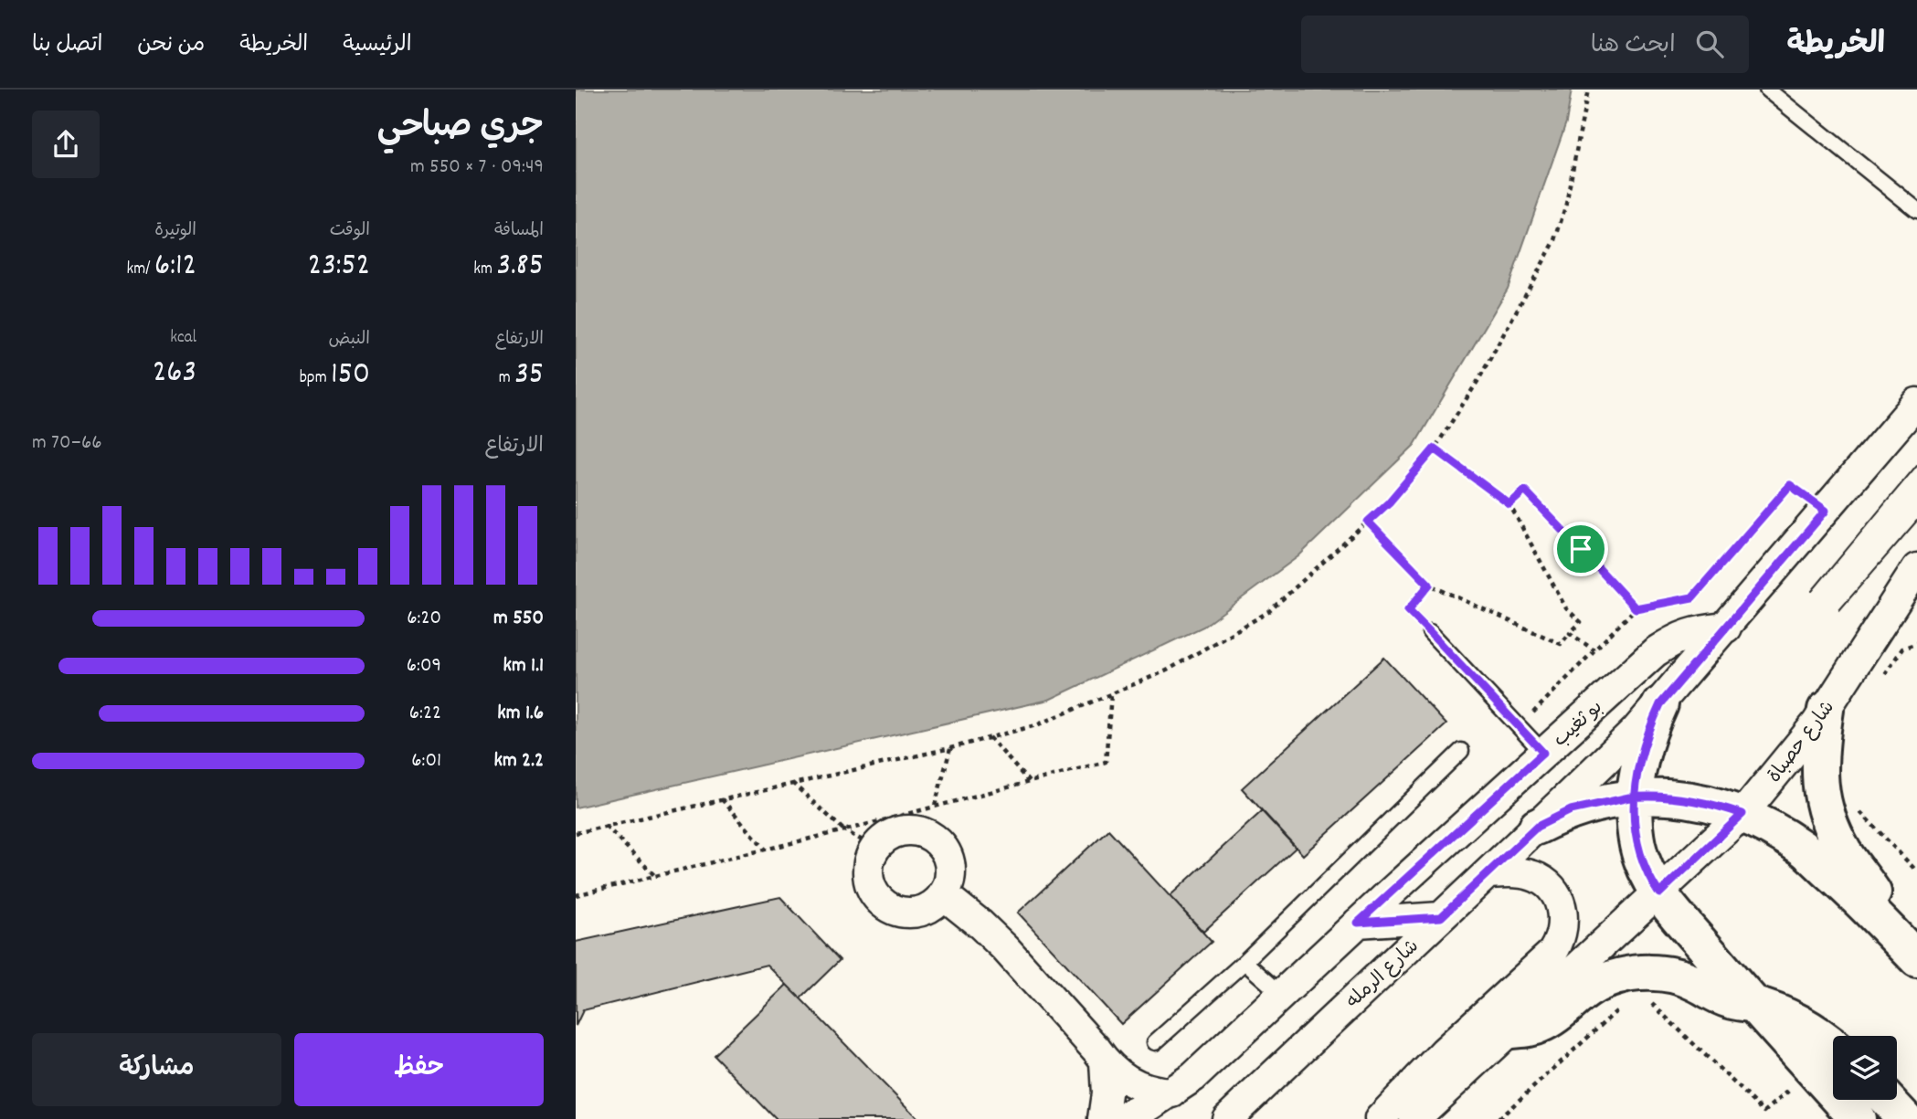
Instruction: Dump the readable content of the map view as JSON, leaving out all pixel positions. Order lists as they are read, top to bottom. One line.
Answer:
{"streets":{"main road":["شارع الرمله"],"street":["بو ثغيب","شارع حصباة"]},"crossings":[["شارع حصباة","شارع الرمله"]],"page":{"header":"الخريطة","search":"ابحث هنا","nav":["الرئيسية","الخريطة","من نحن","اتصل بنا"],"heading":["جري صباحي","09:49 · 7 × 550 m"],"stats":[["المسافة","3.85 km"],["الوقت","23:52"],["الوتيرة","6:12 /km"],["الارتفاع","35 m"],["النبض","150 bpm"],["kcal","263"]],"chart":["الارتفاع","66–70 m"],"list":[{"name":"550 m","note":"6:20"},{"name":"1.1 km","note":"6:09"},{"name":"1.6 km","note":"6:22"},{"name":"2.2 km","note":"6:01"}],"buttons":["حفظ","مشاركة"]}}
